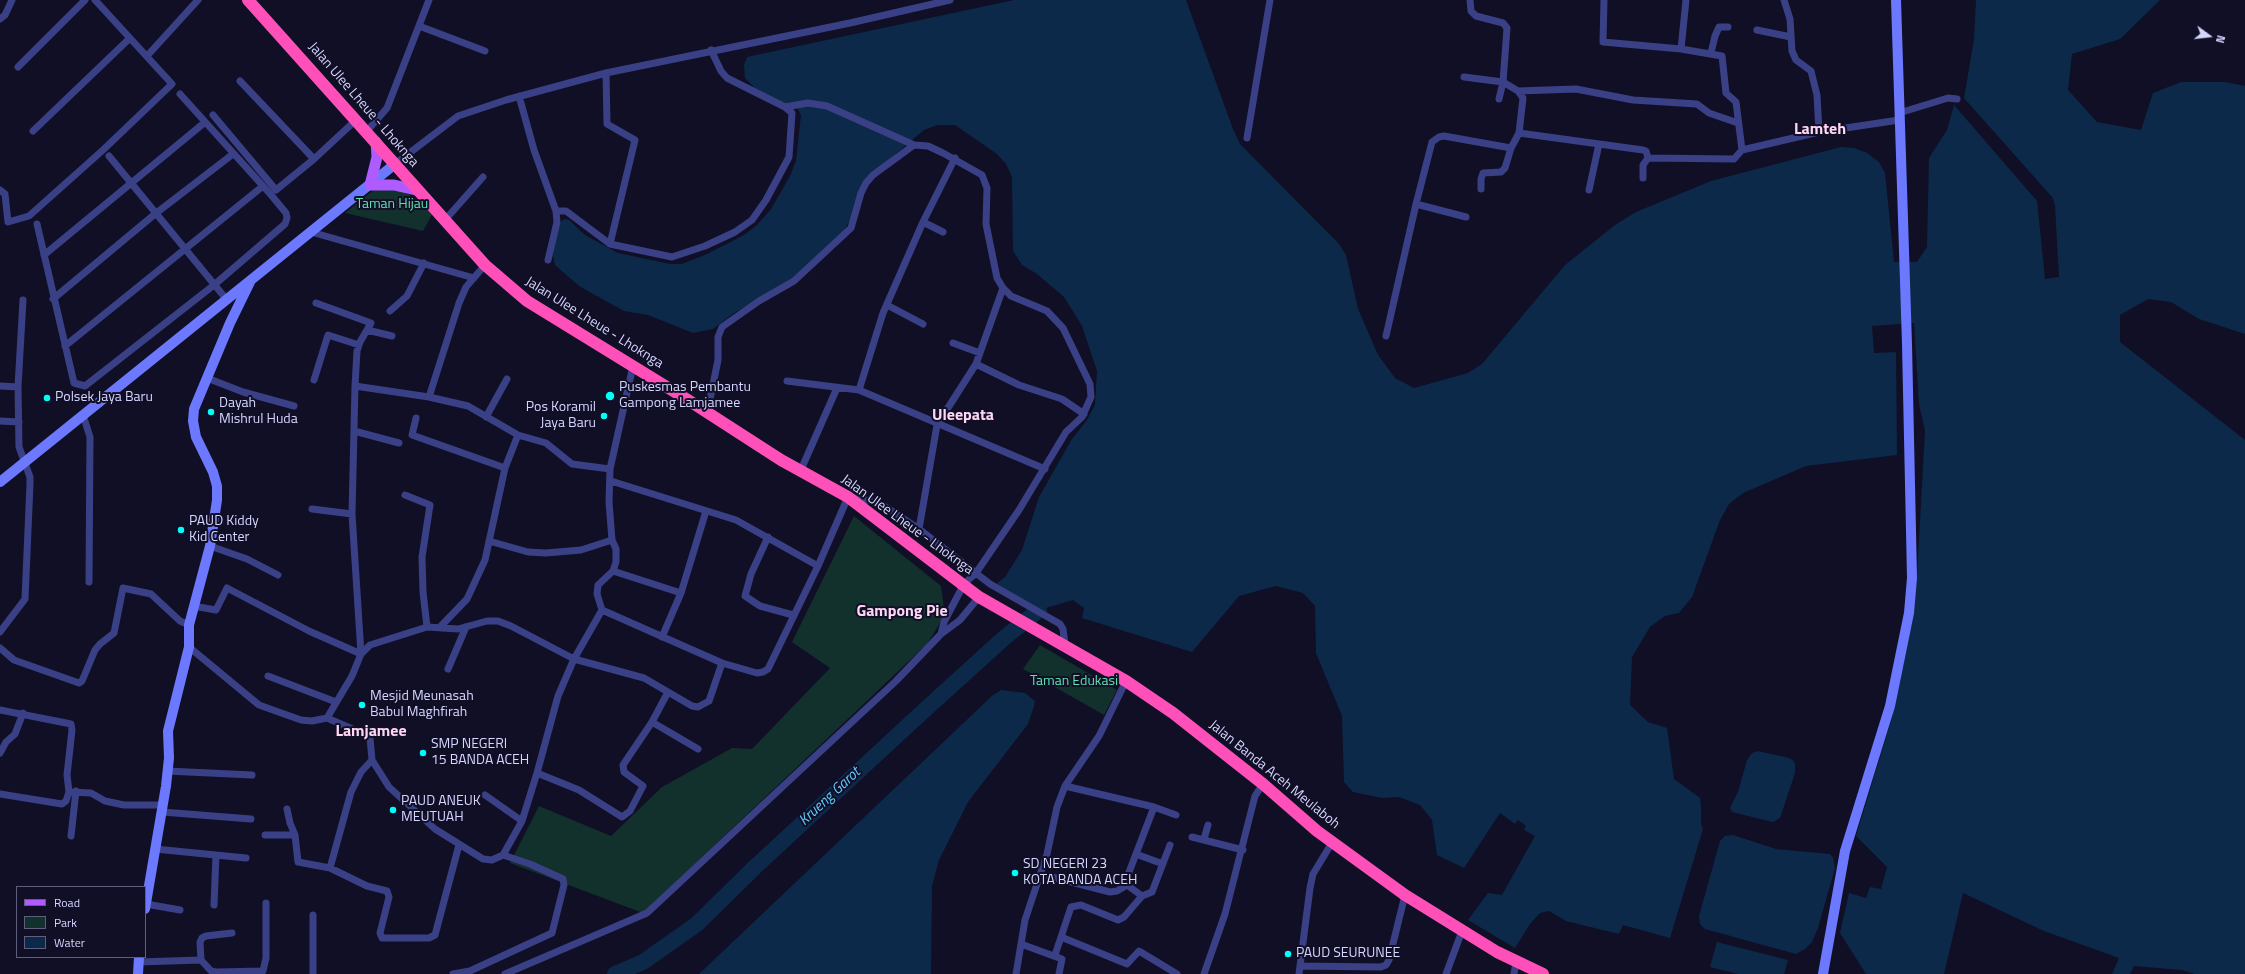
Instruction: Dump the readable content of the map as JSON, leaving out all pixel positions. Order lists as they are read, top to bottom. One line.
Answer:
{"streets":{"highway":["Jalan Ulee Lheue - Lhoknga","Jalan Banda Aceh Meulaboh"]},"crossings":[["Jalan Ulee Lheue - Lhoknga","Jalan Banda Aceh Meulaboh"]],"districts":["Lamteh","Uleepata","Gampong Pie","Lamjamee"],"water":["Krueng Garot"],"parks":["Taman Hijau","Taman Edukasi"],"places":["Puskesmas Pembantu Gampong Lamjamee","Polsek Jaya Baru","Dayah Mishrul Huda","Pos Koramil Jaya Baru","PAUD Kiddy Kid Center","Mesjid Meunasah Babul Maghfirah","SMP NEGERI 15 BANDA ACEH","PAUD ANEUK MEUTUAH","SD NEGERI 23 KOTA BANDA ACEH","PAUD SEURUNEE"],"legend":["Road","Park","Water"],"north":"right"}
